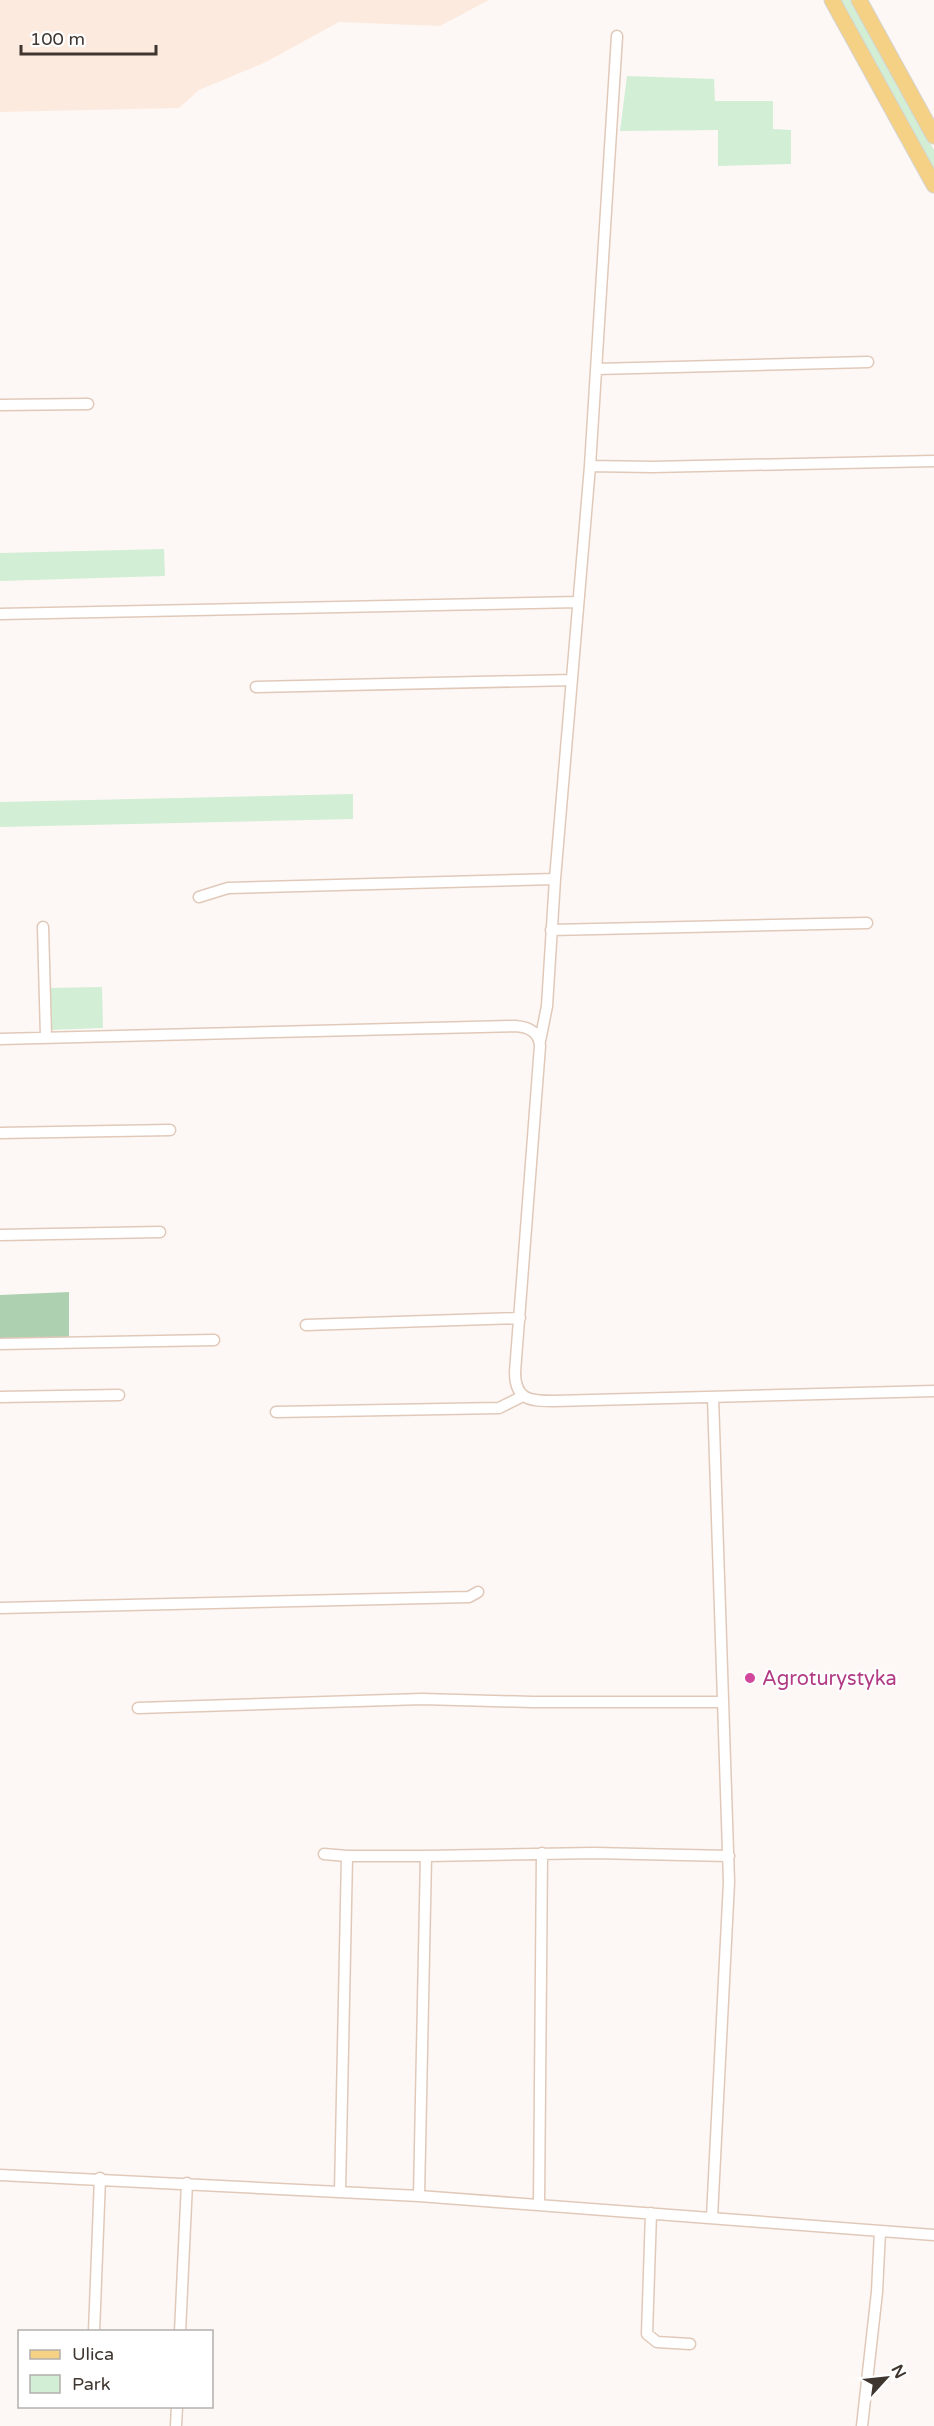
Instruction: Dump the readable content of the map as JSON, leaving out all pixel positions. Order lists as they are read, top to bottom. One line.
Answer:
{"places":["Agroturystyka"],"legend":["Ulica","Park"],"scale_bar":"100 m","north":"top right"}
